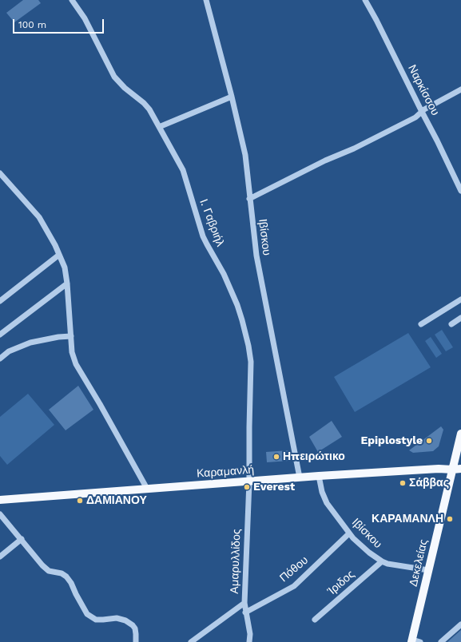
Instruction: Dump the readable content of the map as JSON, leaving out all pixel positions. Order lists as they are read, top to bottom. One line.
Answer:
{"streets":{"main road":["Καραμανλή","Δεκελείας"],"street":["Ναρκίσσου","Ι. Γαβριήλ","Ιβίσκου","Αμαρυλλίδος","Πόθου","Ίριδος"]},"crossings":[["Ι. Γαβριήλ","Καραμανλή"],["Ι. Γαβριήλ","Αμαρυλλίδος"],["Ιβίσκου","Καραμανλή"],["Ιβίσκου","Δεκελείας"],["Ιβίσκου","Πόθου"],["Ιβίσκου","Ίριδος"],["Καραμανλή","Αμαρυλλίδος"],["Καραμανλή","Δεκελείας"],["Αμαρυλλίδος","Πόθου"]],"places":["Epiplostyle","Ηπειρώτικο","Σάββας","Everest","ΔΑΜΙΑΝΟΥ","ΚΑΡΑΜΑΝΛΗ"],"scale_bar":"100 m"}
